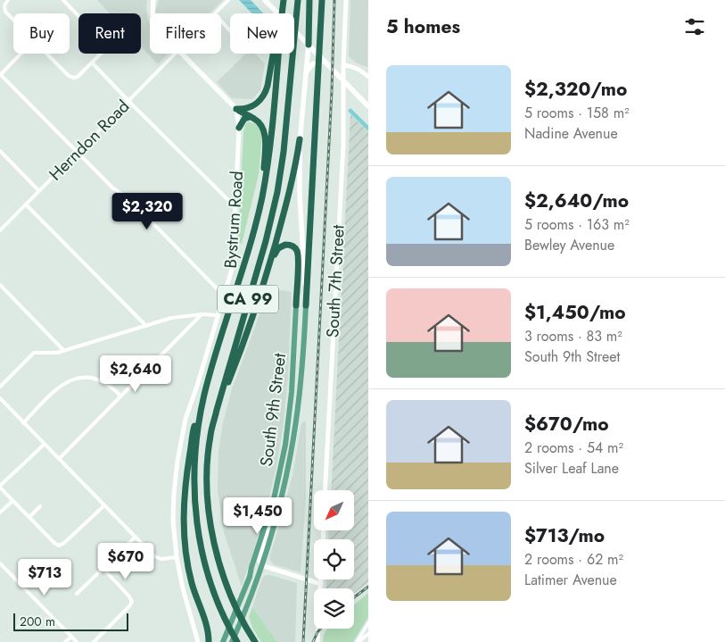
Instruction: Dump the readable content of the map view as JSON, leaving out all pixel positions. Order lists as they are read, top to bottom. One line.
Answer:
{"streets":{"highway":["CA 99"],"main road":["South 9th Street"],"street":["Herndon Road","Bystrum Road","South 7th Street"]},"scale_bar":"200 m","north":"bottom left","page":{"heading":"5 homes","chip":["Buy","Rent","Filters","New"],"list":[{"name":"$2,320/mo","note":"5 rooms · 158 m² · Nadine Avenue"},{"name":"$2,640/mo","note":"5 rooms · 163 m² · Bewley Avenue"},{"name":"$1,450/mo","note":"3 rooms · 83 m² · South 9th Street"},{"name":"$670/mo","note":"2 rooms · 54 m² · Silver Leaf Lane"},{"name":"$713/mo","note":"2 rooms · 62 m² · Latimer Avenue"}],"price":["$2,320","$2,640","$1,450","$670","$713"],"scale":"200 m"}}
